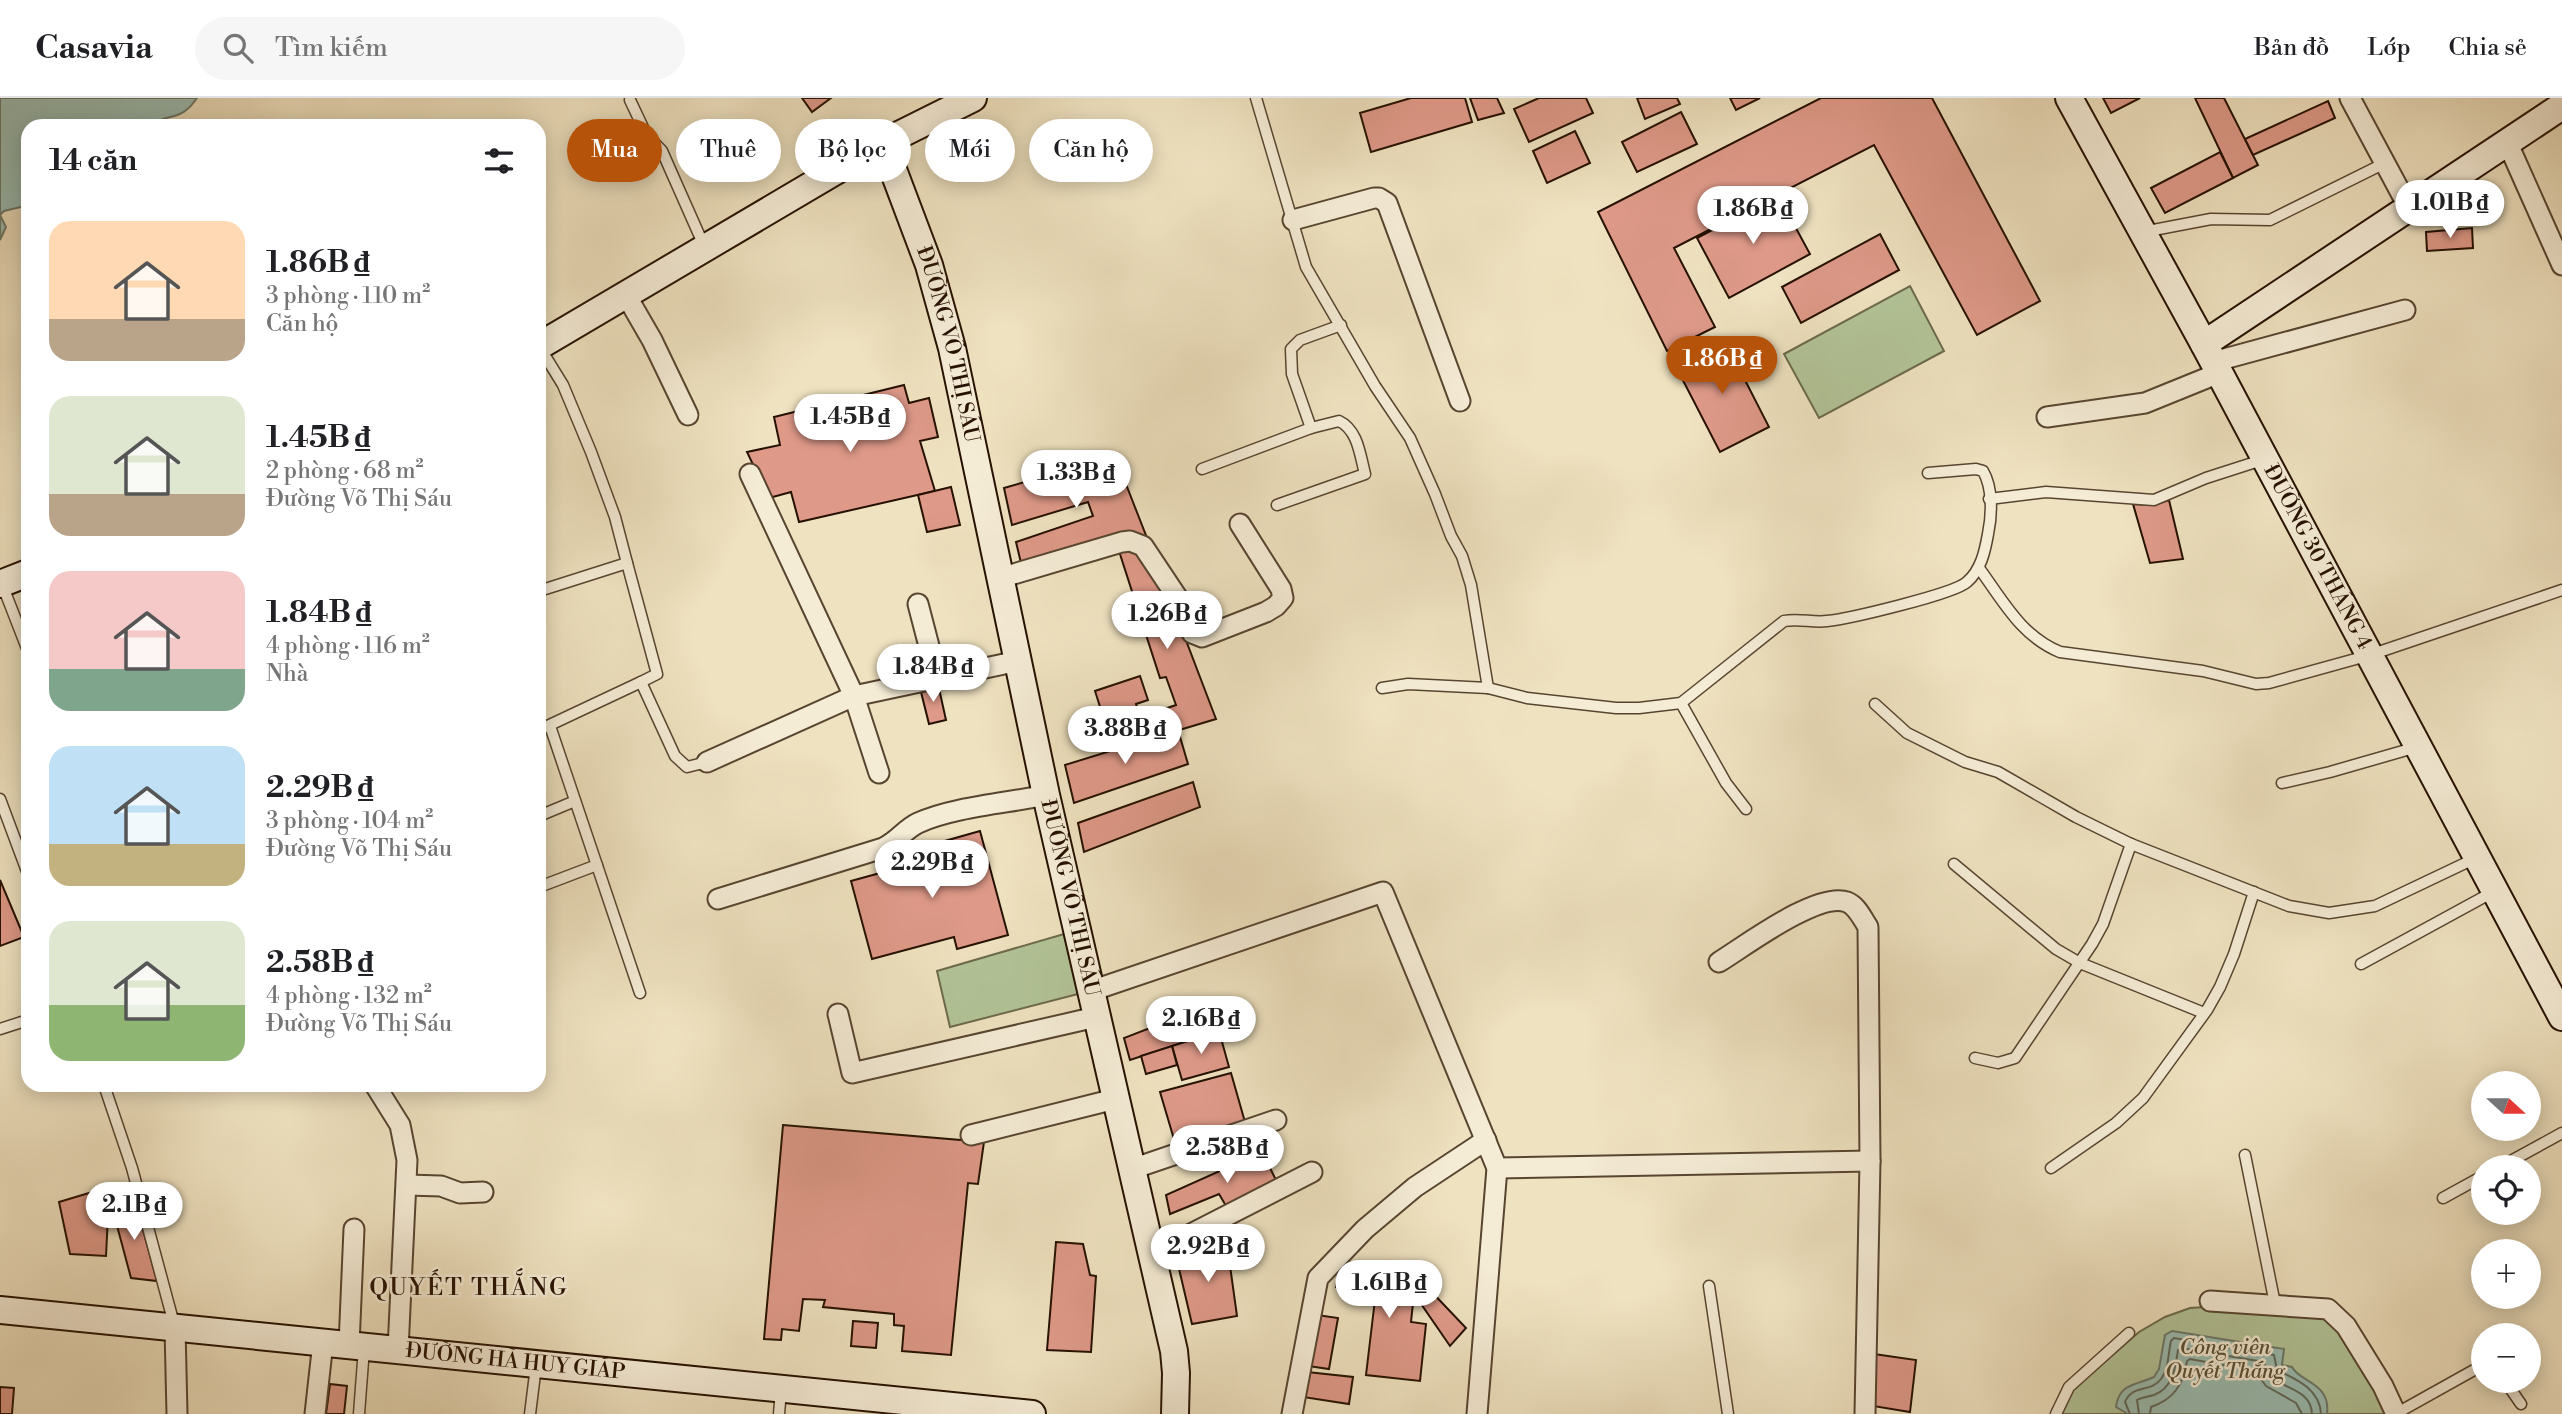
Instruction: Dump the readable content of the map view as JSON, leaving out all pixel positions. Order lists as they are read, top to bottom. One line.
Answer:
{"streets":{"main road":["ĐƯỜNG VÕ THỊ SÁU","ĐƯỜNG 30 THÁNG 4","ĐƯỜNG HÀ HUY GIÁP"]},"districts":["QUYẾT THẮNG"],"parks":["Công viên Quyết Thắng"],"north":"right","page":{"header":"Casavia","search":"Tìm kiếm","nav":["Bản đồ","Lớp","Chia sẻ"],"chip":["Mua","Thuê","Bộ lọc","Mới","Căn hộ"],"heading":"14 căn","price":["1.01B ₫","1.86B ₫","1.86B ₫","1.45B ₫","1.33B ₫","1.26B ₫","1.84B ₫","3.88B ₫","2.29B ₫","2.16B ₫","2.58B ₫","2.1B ₫","2.92B ₫","1.61B ₫"],"list":[{"name":"1.86B ₫","note":"3 phòng · 110 m² · Căn hộ"},{"name":"1.45B ₫","note":"2 phòng · 68 m² · Đường Võ Thị Sáu"},{"name":"1.84B ₫","note":"4 phòng · 116 m² · Nhà"},{"name":"2.29B ₫","note":"3 phòng · 104 m² · Đường Võ Thị Sáu"},{"name":"2.58B ₫","note":"4 phòng · 132 m² · Đường Võ Thị Sáu"}],"map_buttons":["+","−"]}}
